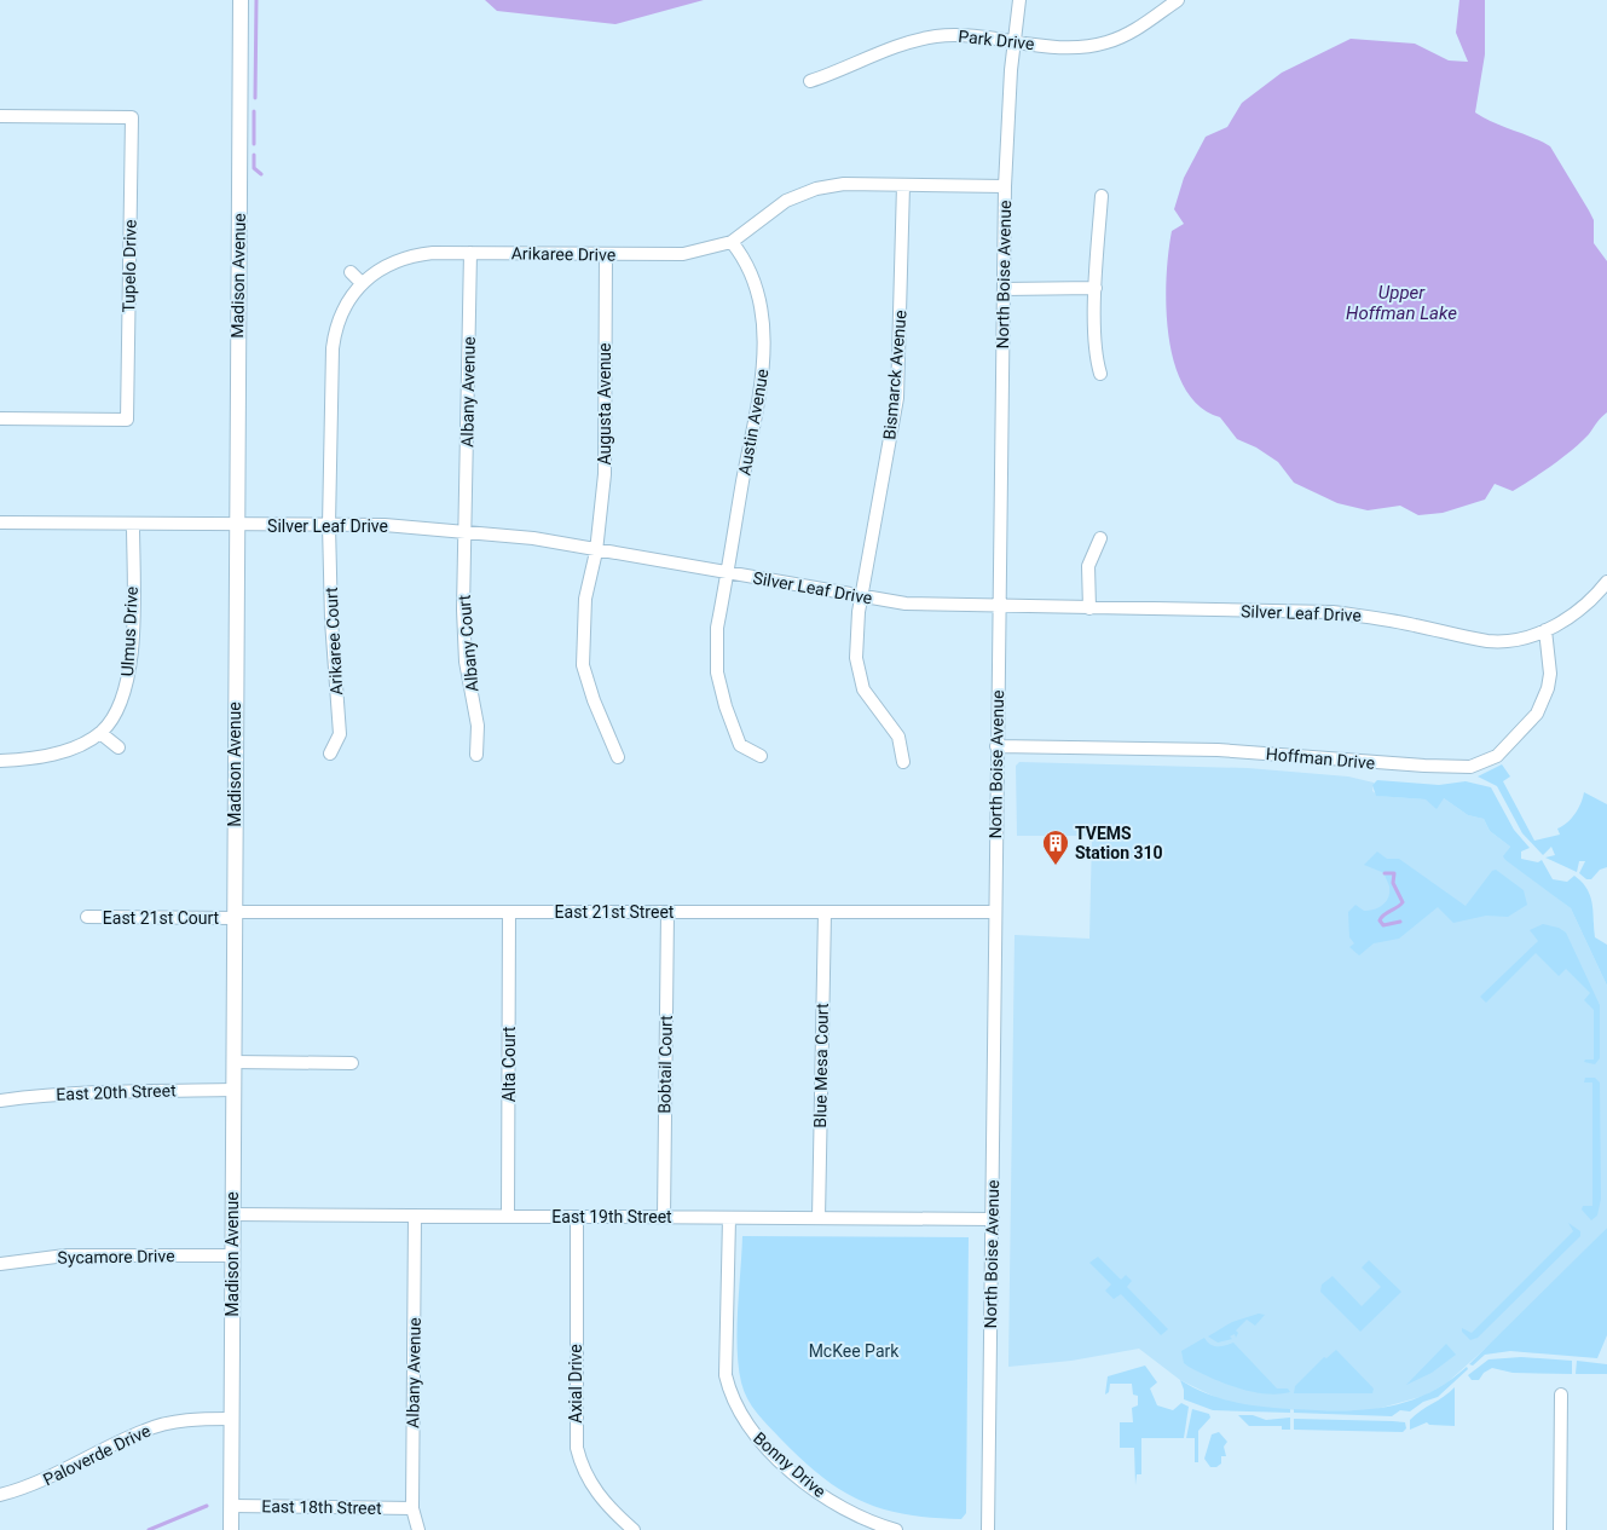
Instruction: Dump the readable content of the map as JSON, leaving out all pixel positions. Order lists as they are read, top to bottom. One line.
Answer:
{"streets":{"main road":["Madison Avenue"],"street":["Park Drive","Arikaree Drive","Tupelo Drive","North Boise Avenue","Bismarck Avenue","Albany Avenue","Augusta Avenue","Austin Avenue","Silver Leaf Drive","Ulmus Drive","Arikaree Court","Albany Court","Hoffman Drive","East 21st Street","East 21st Court","Alta Court","Bobtail Court","Blue Mesa Court","East 20th Street","East 19th Street","Sycamore Drive","Axial Drive","Paloverde Drive","Bonny Drive","East 18th Street"]},"crossings":[["Park Drive","North Boise Avenue"],["Arikaree Drive","North Boise Avenue"],["Arikaree Drive","Bismarck Avenue"],["Arikaree Drive","Albany Avenue"],["Arikaree Drive","Augusta Avenue"],["Arikaree Drive","Austin Avenue"],["Arikaree Drive","Silver Leaf Drive"],["Arikaree Drive","Arikaree Court"],["North Boise Avenue","Silver Leaf Drive"],["North Boise Avenue","Hoffman Drive"],["North Boise Avenue","East 21st Street"],["North Boise Avenue","East 19th Street"],["Madison Avenue","Silver Leaf Drive"],["Madison Avenue","East 21st Street"],["Madison Avenue","East 21st Court"],["Madison Avenue","East 20th Street"],["Madison Avenue","East 19th Street"],["Madison Avenue","Sycamore Drive"],["Madison Avenue","Paloverde Drive"],["Madison Avenue","East 18th Street"],["Bismarck Avenue","Silver Leaf Drive"],["Albany Avenue","Silver Leaf Drive"],["Albany Avenue","Albany Court"],["Albany Avenue","East 19th Street"],["Albany Avenue","East 18th Street"],["Augusta Avenue","Silver Leaf Drive"],["Austin Avenue","Silver Leaf Drive"],["Silver Leaf Drive","Ulmus Drive"],["Silver Leaf Drive","Arikaree Court"],["Silver Leaf Drive","Albany Court"],["Silver Leaf Drive","Hoffman Drive"],["East 21st Street","East 21st Court"],["East 21st Street","Alta Court"],["East 21st Street","Bobtail Court"],["East 21st Street","Blue Mesa Court"],["Alta Court","East 19th Street"],["Bobtail Court","East 19th Street"],["Blue Mesa Court","East 19th Street"],["East 19th Street","Axial Drive"],["East 19th Street","Bonny Drive"]],"water":["Upper Hoffman Lake"],"parks":["McKee Park"],"places":{"building":["TVEMS Station 310"]}}
